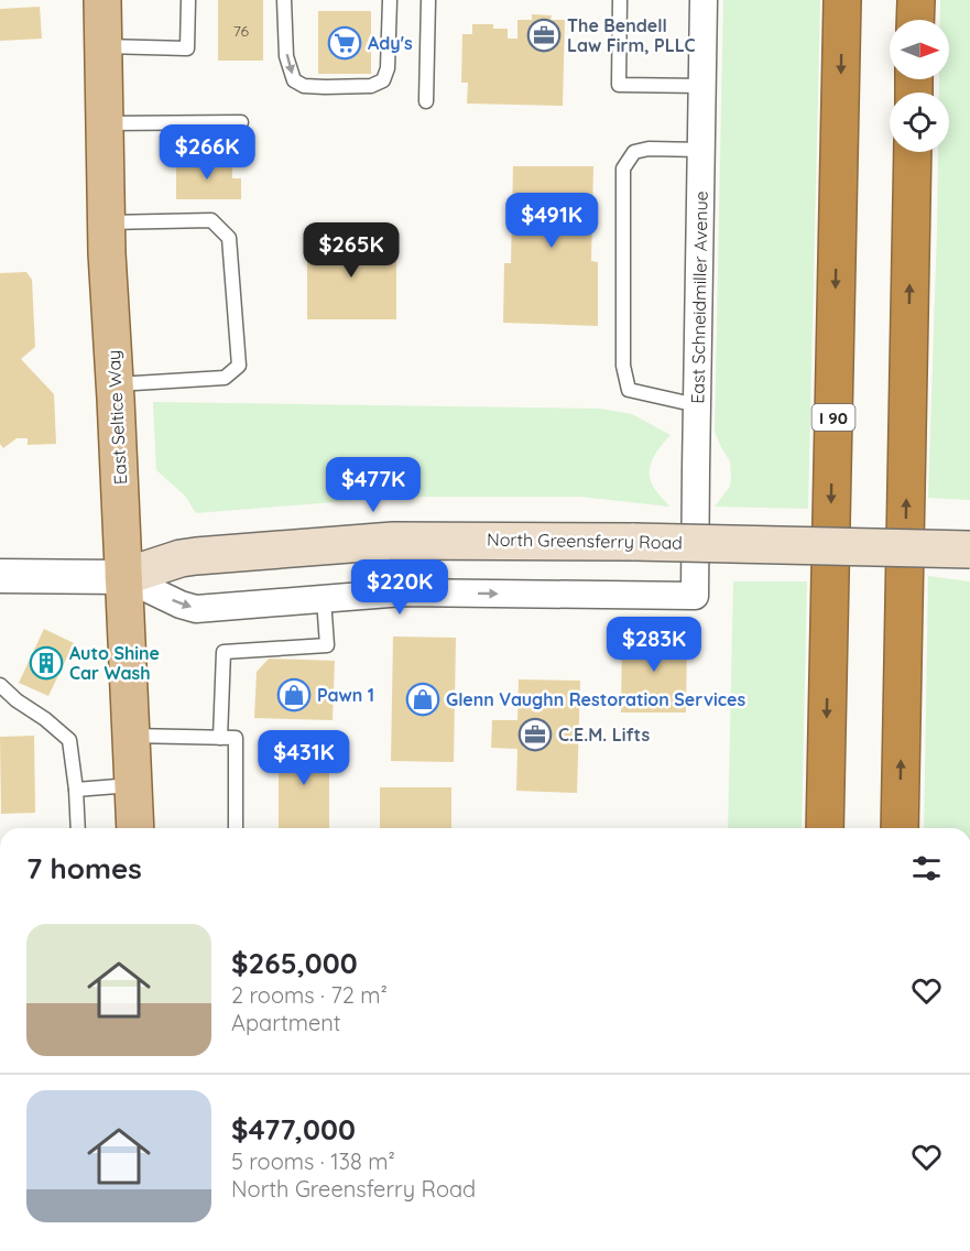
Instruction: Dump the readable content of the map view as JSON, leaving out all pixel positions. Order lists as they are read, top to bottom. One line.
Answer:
{"streets":{"highway":["I 90"],"main road":["East Seltice Way","North Greensferry Road"],"street":["East Schneidmiller Avenue"]},"crossings":[["East Schneidmiller Avenue","North Greensferry Road"],["East Seltice Way","North Greensferry Road"]],"places":{"office":["The Bendell Law Firm, PLLC","C.E.M. Lifts"],"supermarket":["Ady's"],"building":["Auto Shine Car Wash"],"shop":["Pawn 1","Glenn Vaughn Restoration Services"]},"house_numbers":["76"],"north":"right","page":{"price":["$266K","$491K","$265K","$477K","$220K","$283K","$431K"],"heading":"7 homes","list":[{"name":"$265,000","note":"2 rooms · 72 m² · Apartment"},{"name":"$477,000","note":"5 rooms · 138 m² · North Greensferry Road"}]}}
